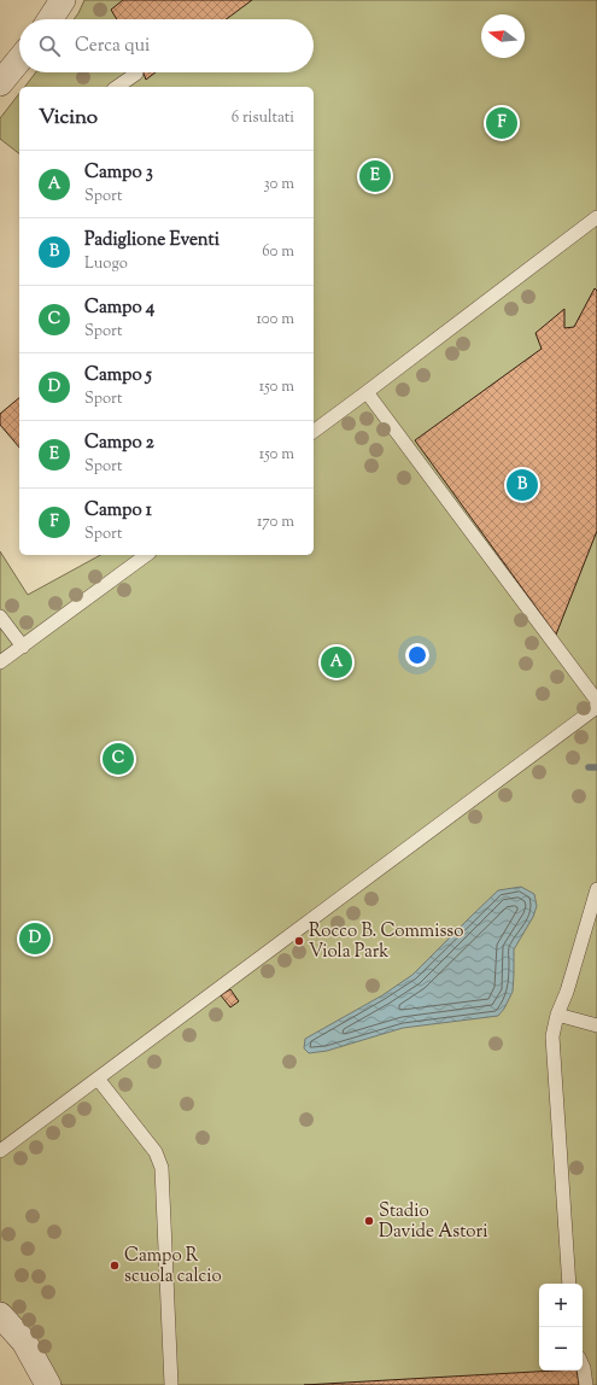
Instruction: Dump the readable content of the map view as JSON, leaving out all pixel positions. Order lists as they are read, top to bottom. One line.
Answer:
{"places":["Rocco B. Commisso Viola Park","Stadio Davide Astori","Campo R scuola calcio"],"north":"left","page":{"search":"Cerca qui","heading":["Vicino","6 risultati"],"pins":["F","E","B","A","C","D"],"list":[{"mark":"A","name":"Campo 3","note":"Sport","value":"30 m"},{"mark":"B","name":"Padiglione Eventi","note":"Luogo","value":"60 m"},{"mark":"C","name":"Campo 4","note":"Sport","value":"100 m"},{"mark":"D","name":"Campo 5","note":"Sport","value":"150 m"},{"mark":"E","name":"Campo 2","note":"Sport","value":"150 m"},{"mark":"F","name":"Campo 1","note":"Sport","value":"170 m"}],"map_buttons":["+","−"]}}
